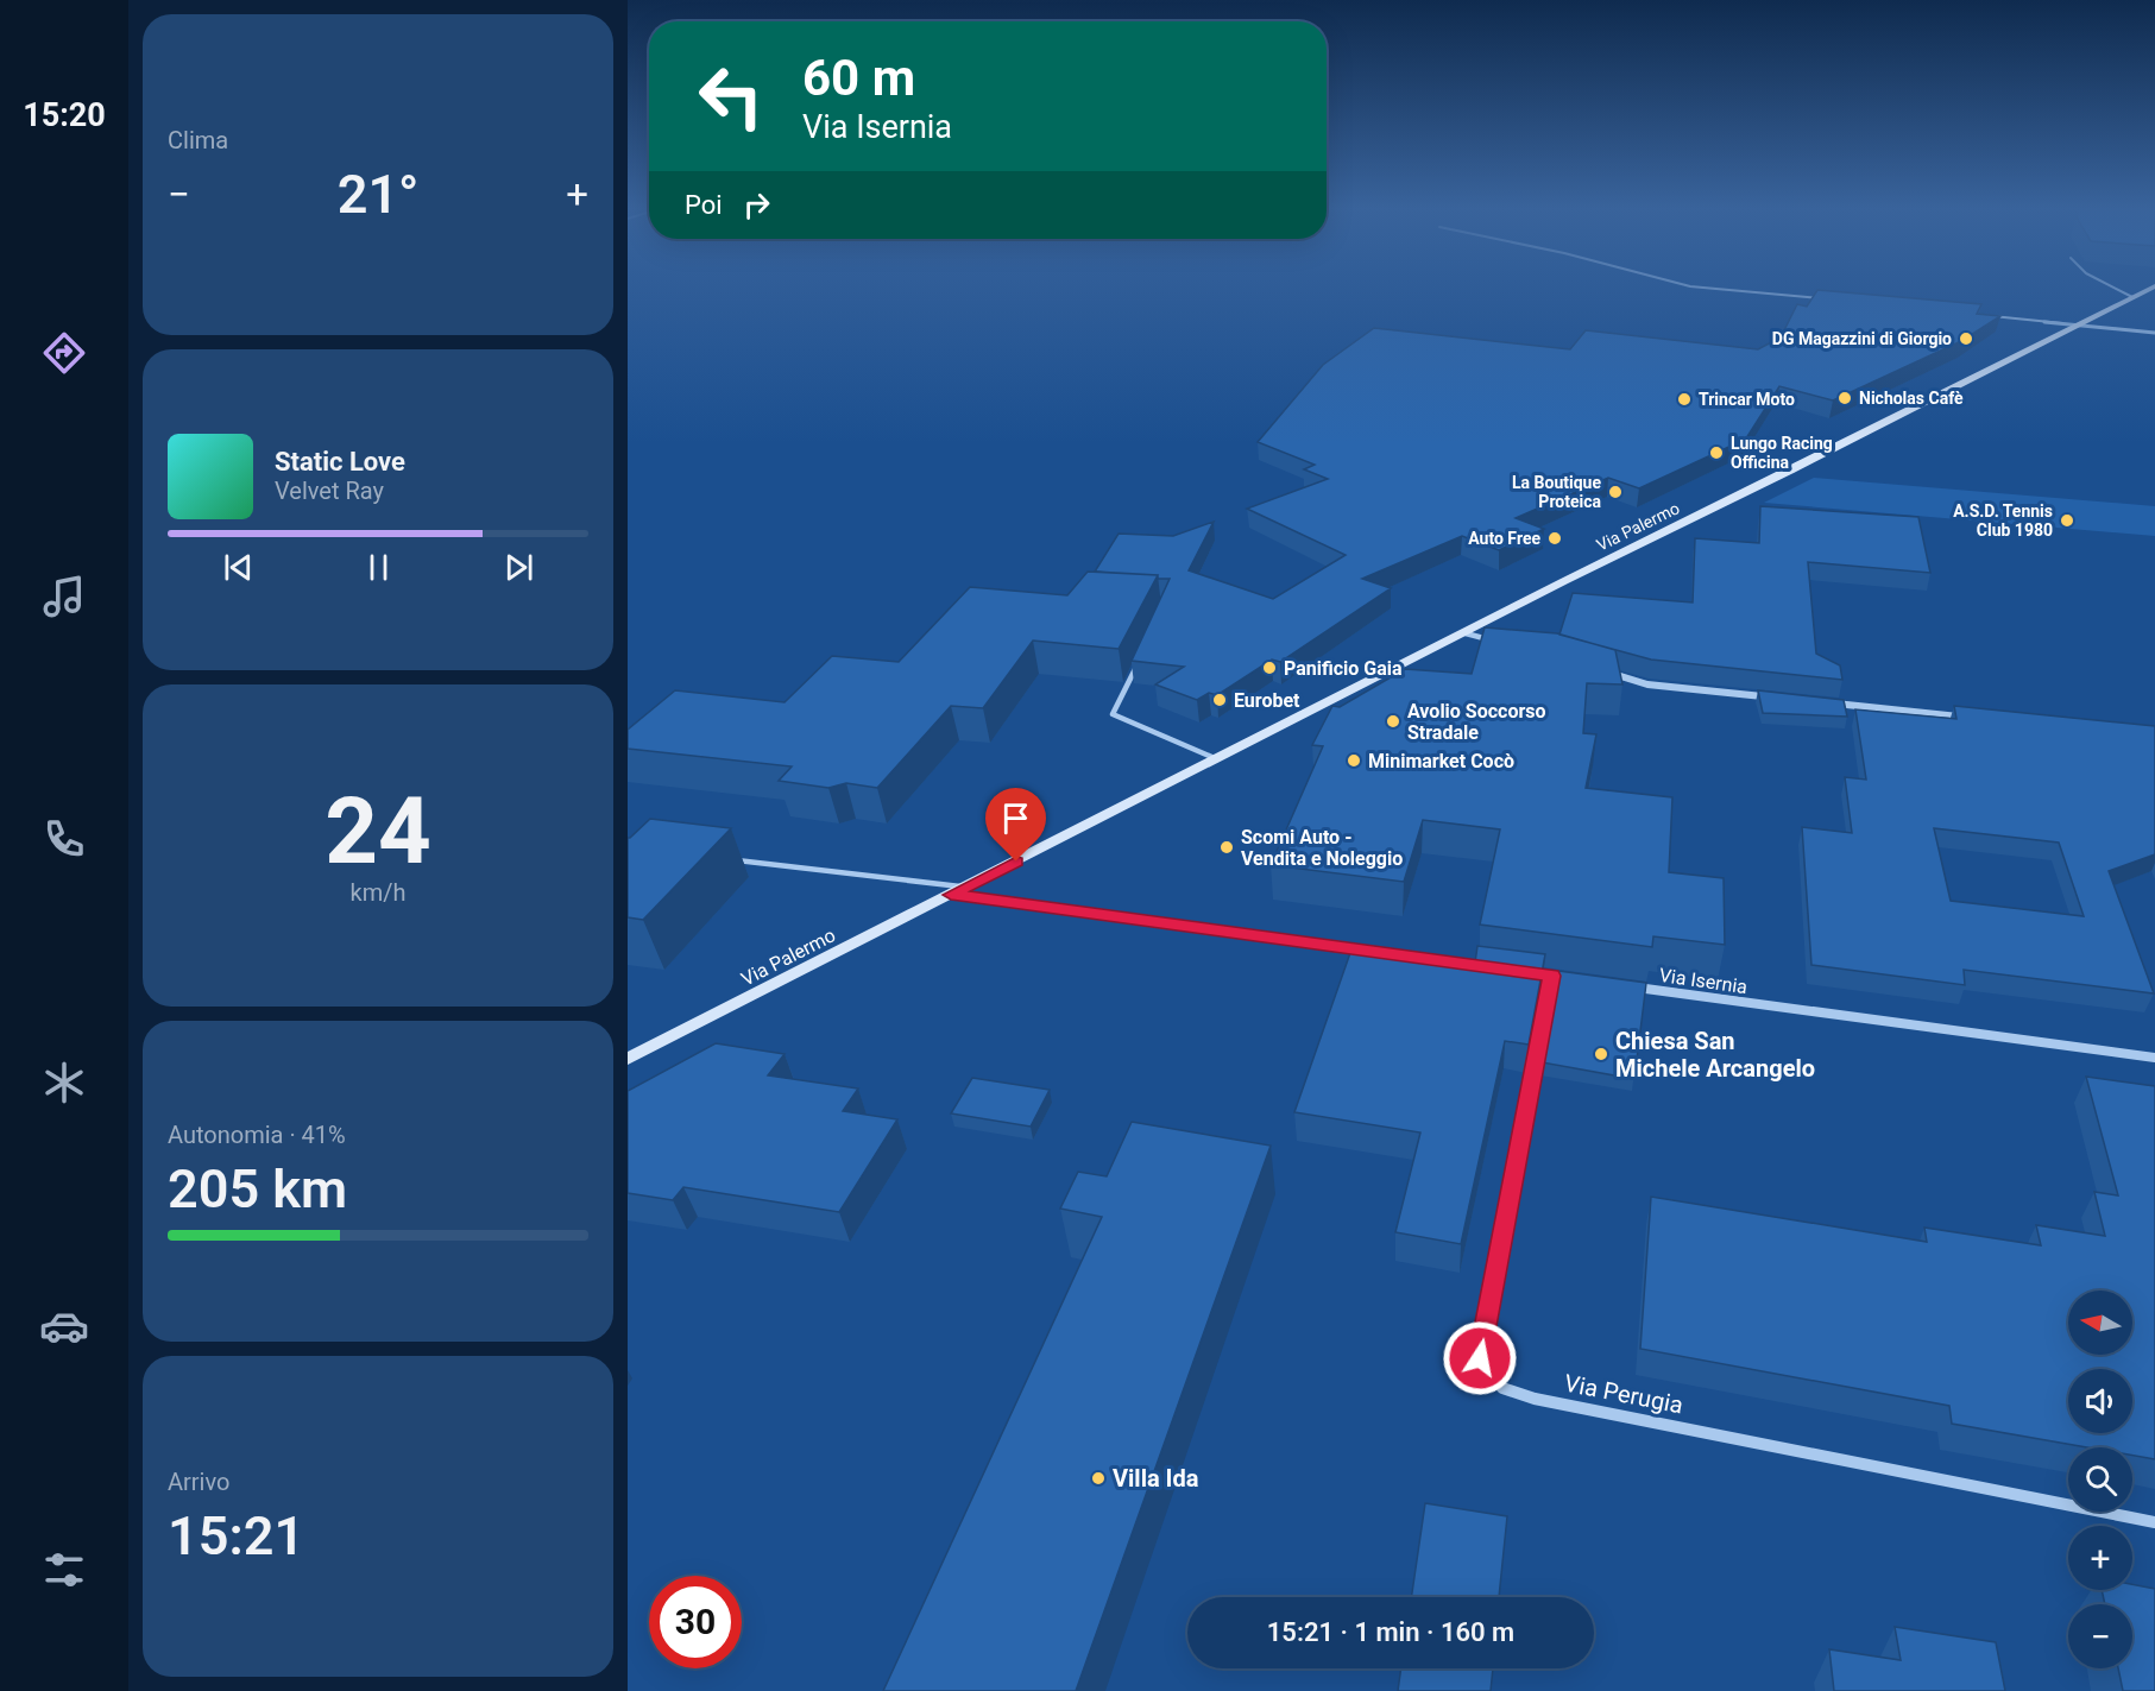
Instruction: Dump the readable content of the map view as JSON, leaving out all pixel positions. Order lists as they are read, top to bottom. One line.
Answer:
{"streets":{"main road":["Via Palermo"],"street":["Via Isernia","Via Perugia"]},"places":["DG Magazzini di Giorgio","Nicholas Cafè","Trincar Moto","Lungo Racing Officina","La Boutique Proteica","A.S.D. Tennis Club 1980","Auto Free","Panificio Gaia","Eurobet","Avolio Soccorso Stradale","Minimarket Cocò","Scomi Auto - Vendita e Noleggio","Chiesa San Michele Arcangelo","Villa Ida"],"north":"left","page":{"tabs":"15:20","tile":["Clima",["24","km/h"],["Autonomia · 41%","205 km"],["Arrivo","15:21"]],"turn":["60 m","Via Isernia"],"heat":["−","21°","+"],"then":"Poi","song":["Static Love","Velvet Ray"],"map_buttons":["+","−"],"limit":"30","trip":"15:21 · 1 min · 160 m"}}
